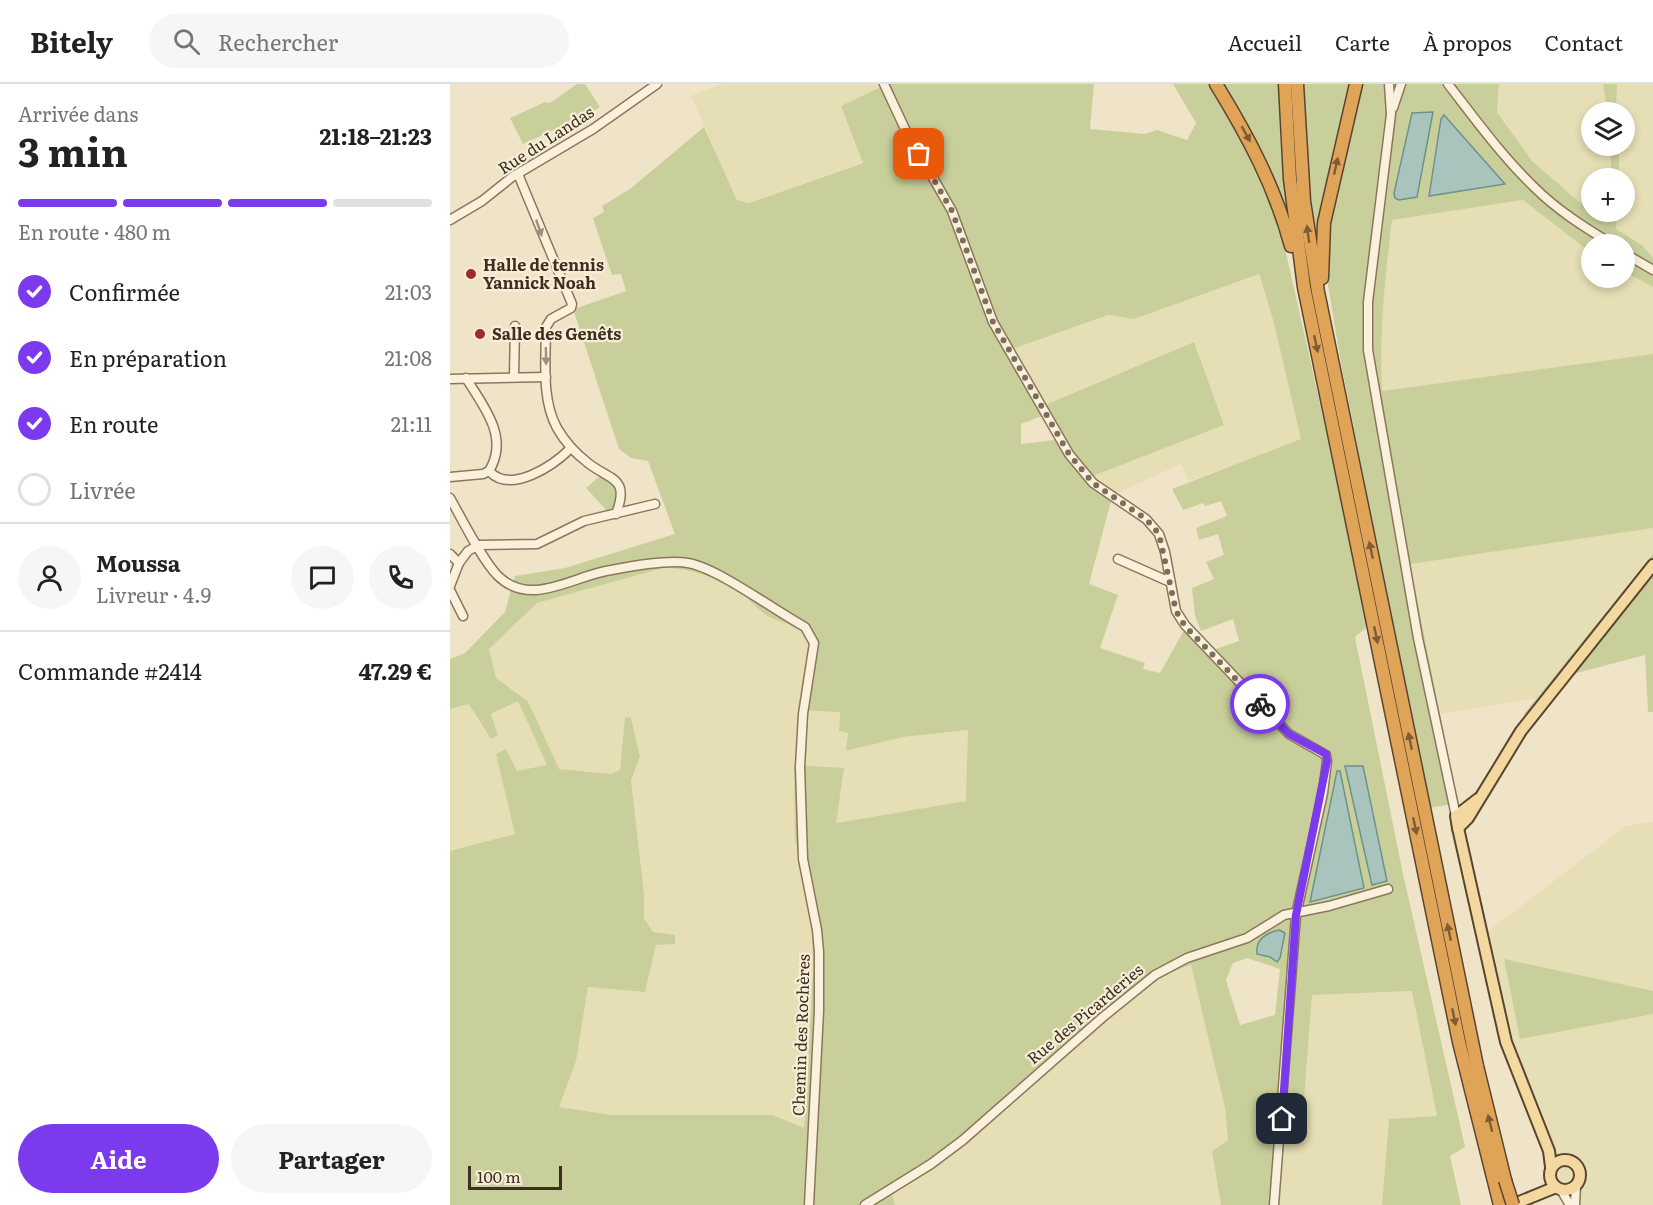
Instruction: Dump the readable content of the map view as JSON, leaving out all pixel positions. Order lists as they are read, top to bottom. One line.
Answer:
{"streets":{"street":["Rue du Landas","Rue des Picarderies","Chemin des Rochères"]},"places":["Halle de tennis Yannick Noah","Salle des Genêts"],"scale_bar":"100 m","page":{"header":"Bitely","search":"Rechercher","nav":["Accueil","Carte","À propos","Contact"],"heading":["3 min","Arrivée dans","21:18–21:23"],"panel":["Moussa","Livreur · 4.9","Commande #2414","47.29 €"],"map_buttons":["+","−"],"bar":"En route · 480 m","list":[["Confirmée","21:03"],["En préparation","21:08"],["En route","21:11"],"Livrée"],"buttons":["Aide","Partager"],"scale":"100 m"}}
